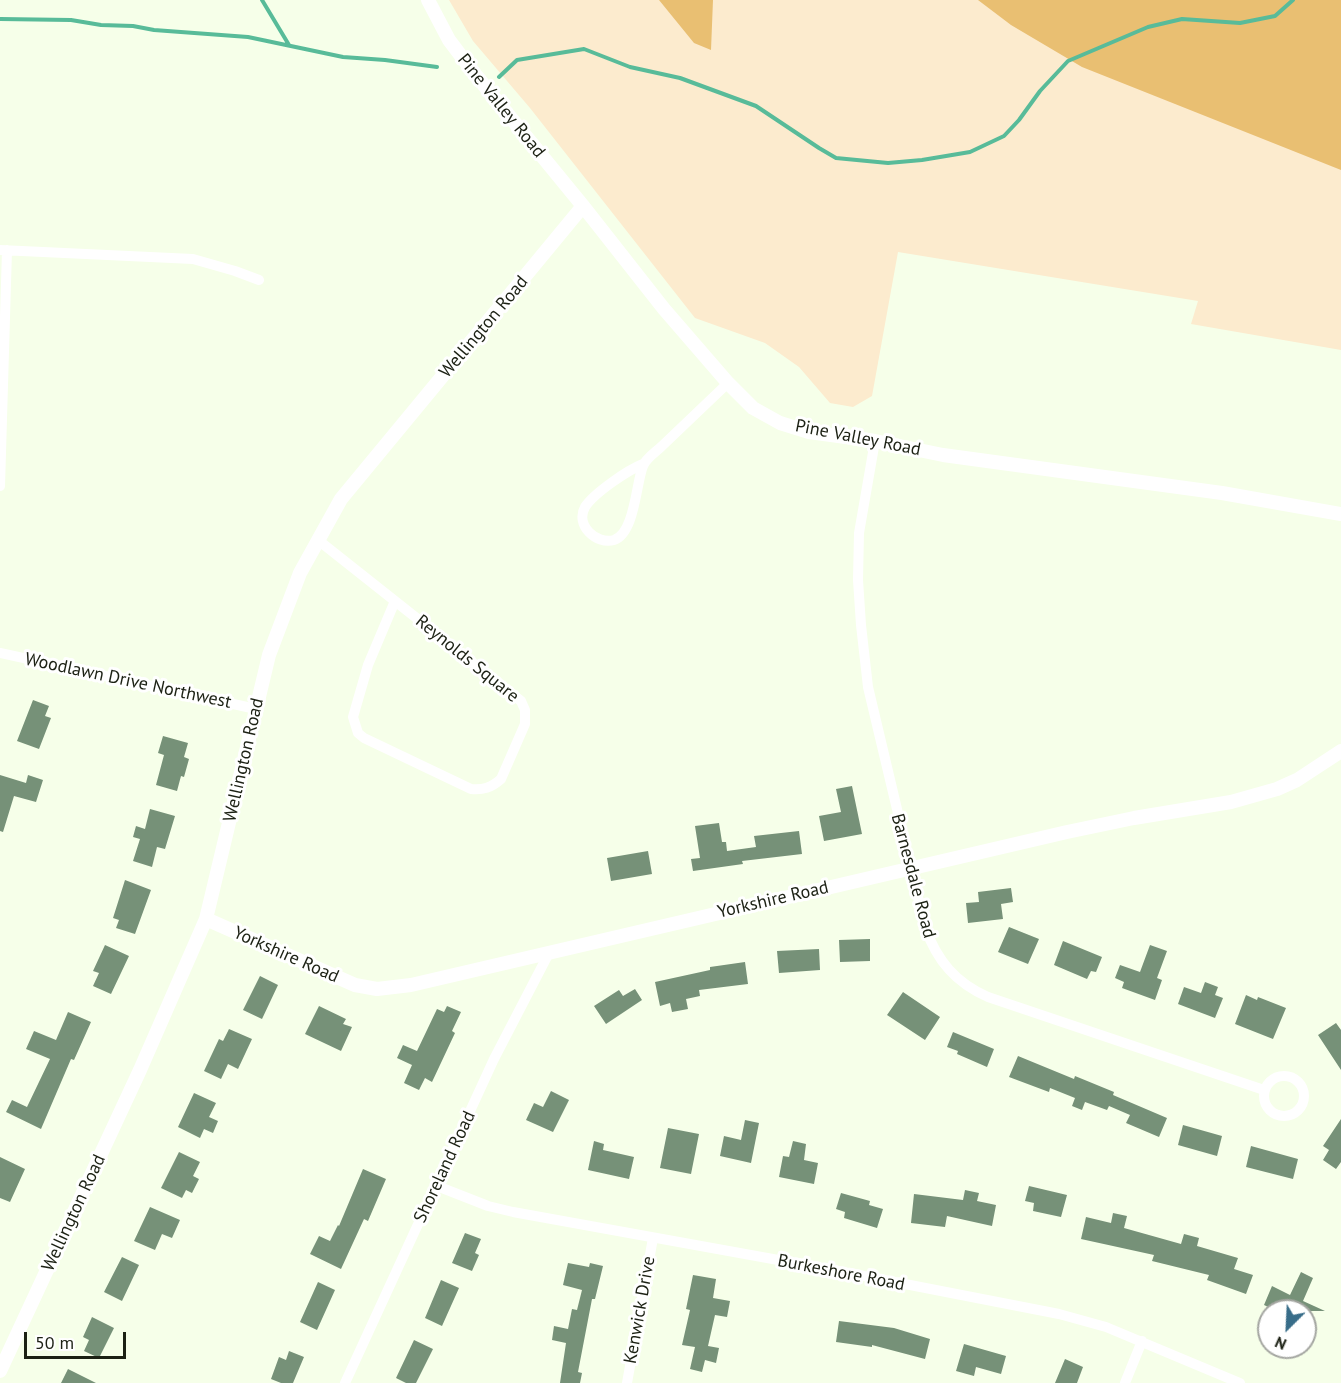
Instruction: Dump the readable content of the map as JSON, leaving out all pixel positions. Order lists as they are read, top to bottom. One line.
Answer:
{"streets":{"street":["Pine Valley Road","Wellington Road","Reynolds Square","Woodlawn Drive Northwest","Barnesdale Road","Yorkshire Road","Shoreland Road","Burkeshore Road","Kenwick Drive"]},"crossings":[["Pine Valley Road","Wellington Road"],["Pine Valley Road","Barnesdale Road"],["Wellington Road","Reynolds Square"],["Wellington Road","Woodlawn Drive Northwest"],["Wellington Road","Yorkshire Road"],["Barnesdale Road","Yorkshire Road"],["Yorkshire Road","Shoreland Road"],["Shoreland Road","Burkeshore Road"],["Burkeshore Road","Kenwick Drive"]],"scale_bar":"50 m","north":"bottom left"}
